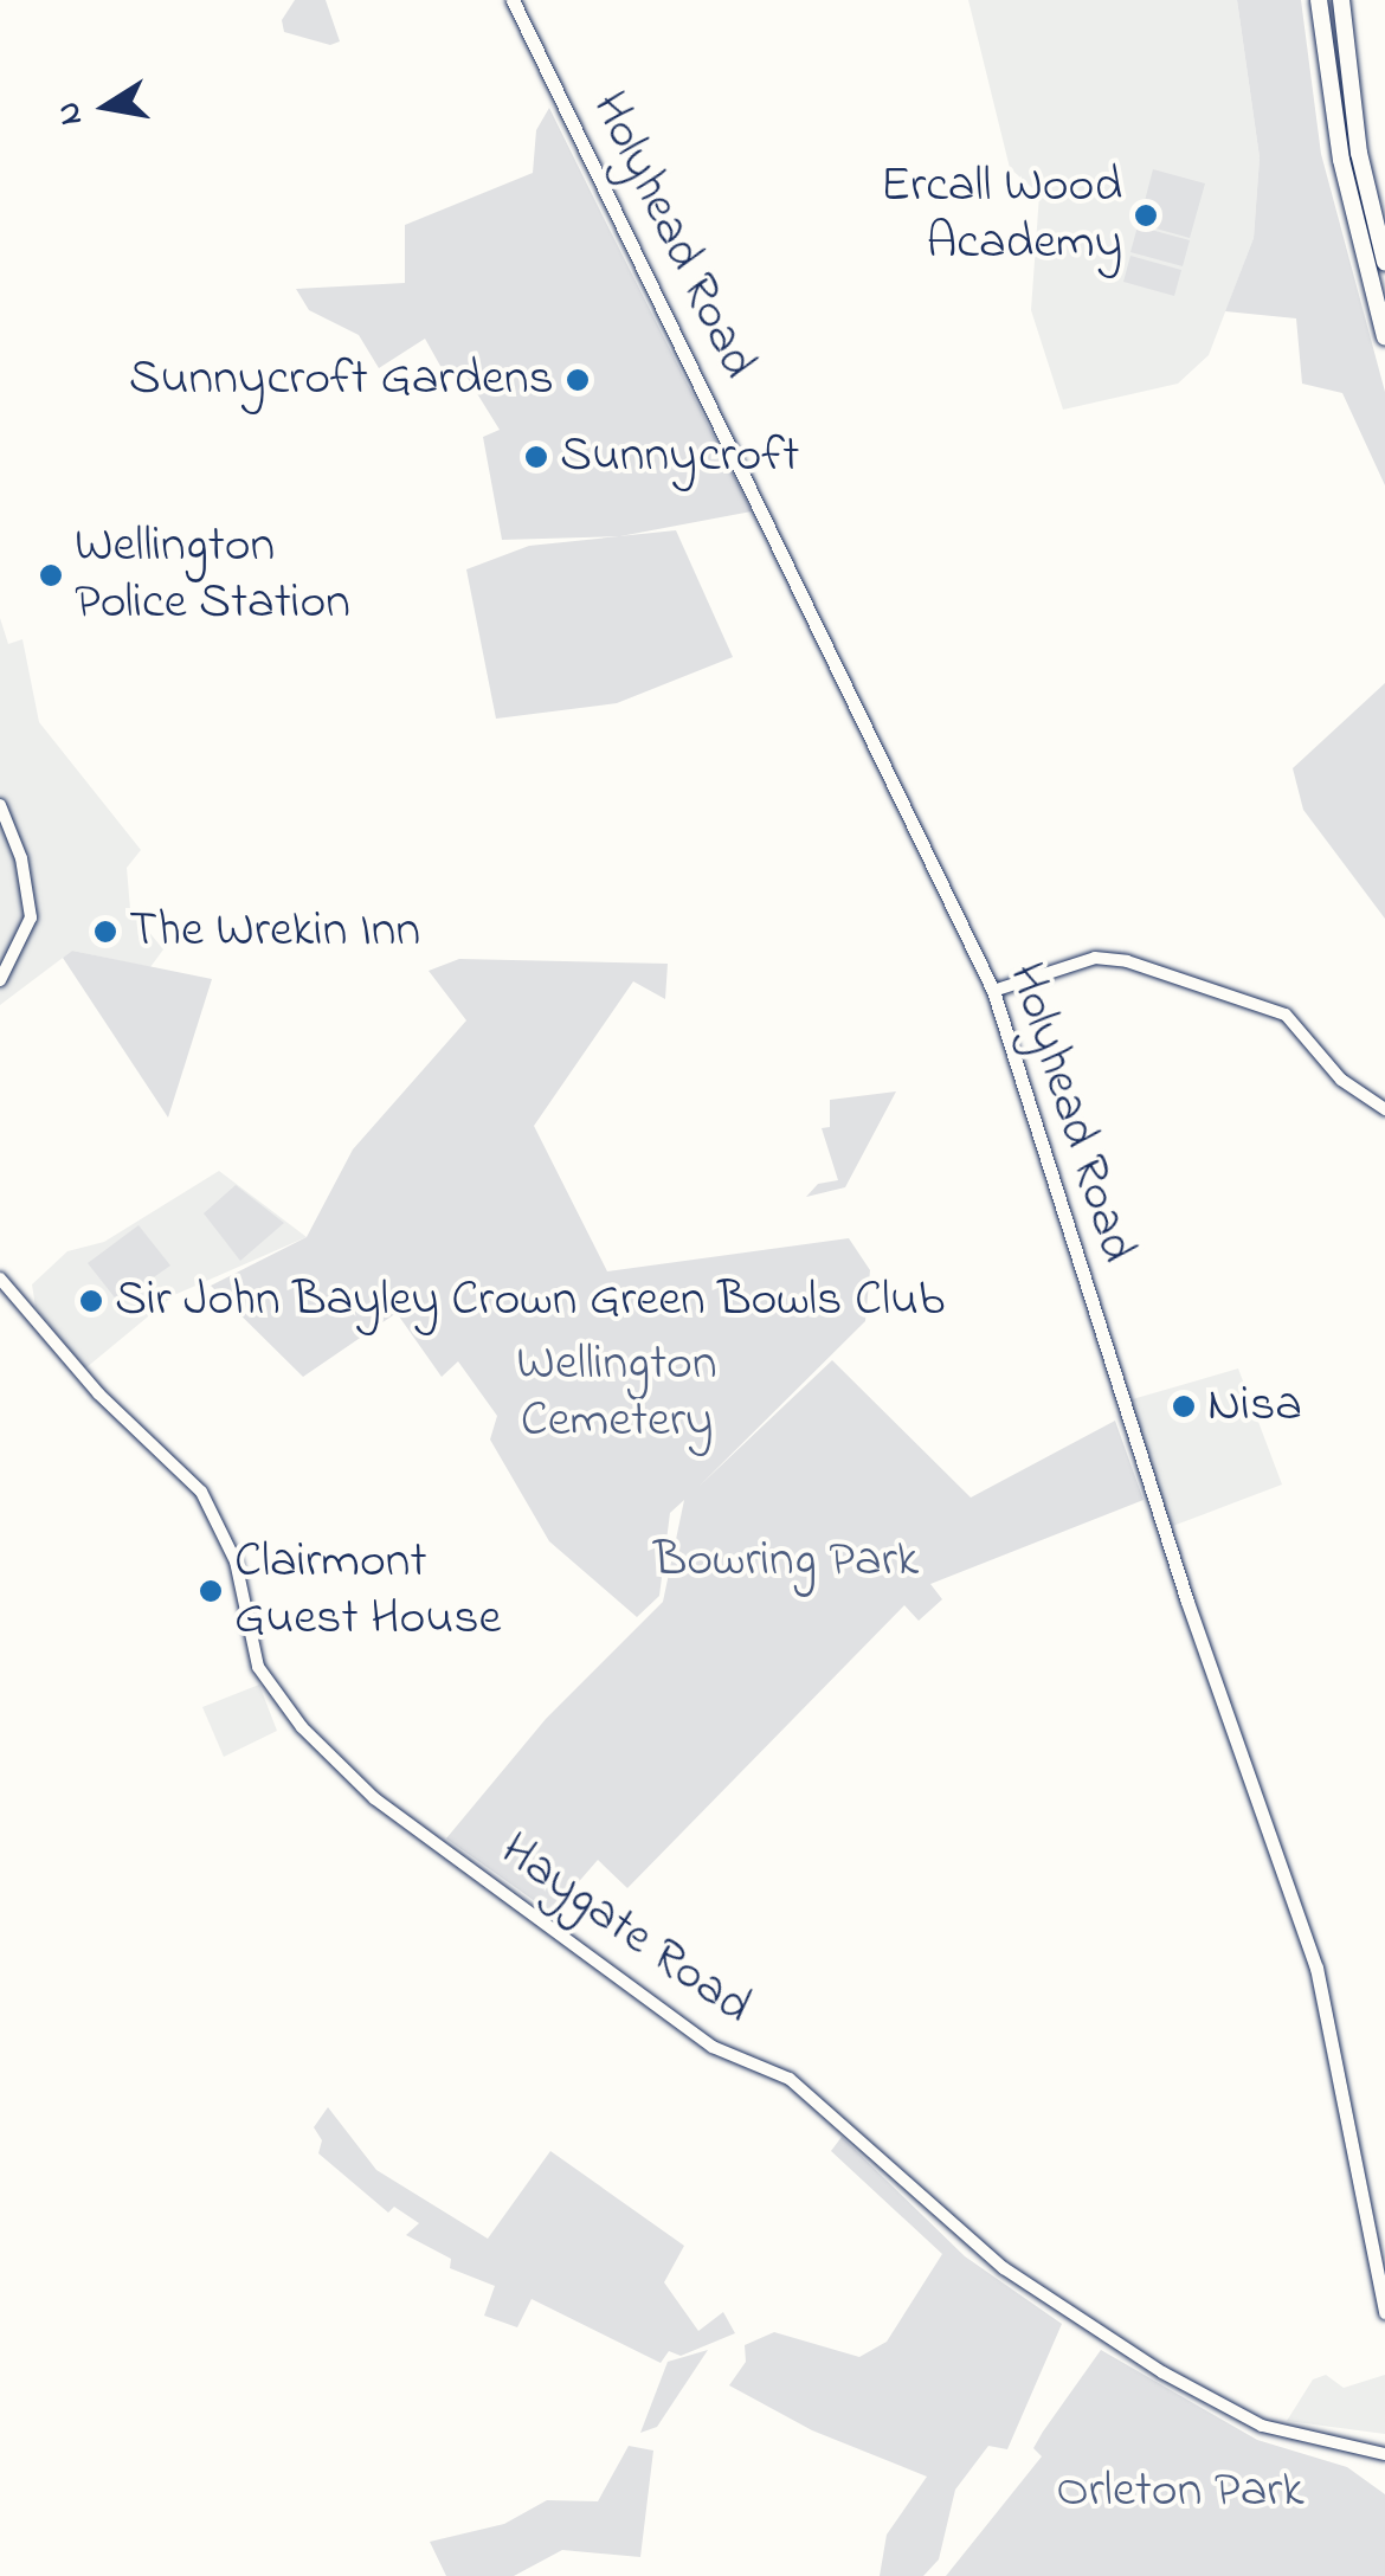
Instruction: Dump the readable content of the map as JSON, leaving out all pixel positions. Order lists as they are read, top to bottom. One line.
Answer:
{"streets":{"main road":["Holyhead Road"],"street":["Haygate Road"]},"parks":["Wellington Cemetery","Bowring Park","Orleton Park"],"places":["Ercall Wood Academy","Sunnycroft Gardens","Sunnycroft","Wellington Police Station","The Wrekin Inn","Sir John Bayley Crown Green Bowls Club","Nisa","Clairmont Guest House"],"north":"left"}
